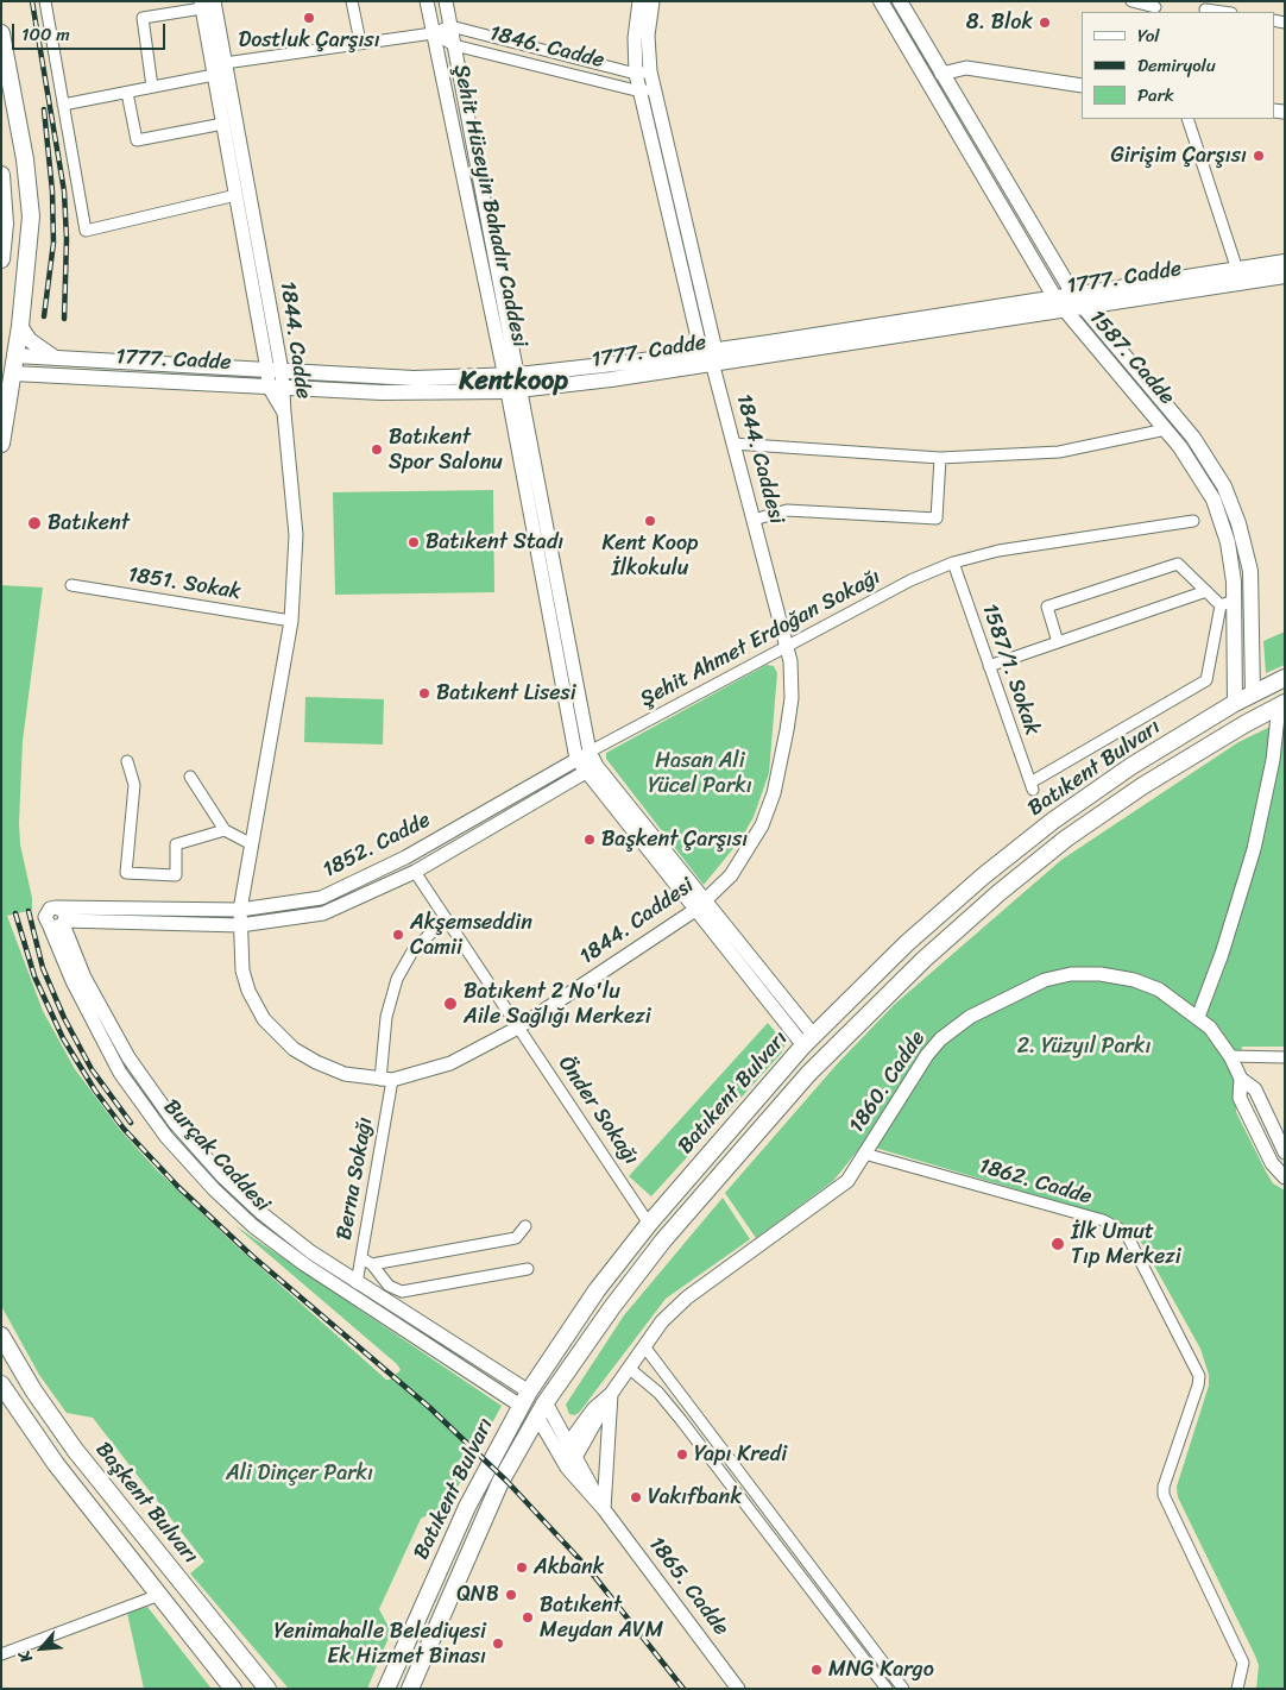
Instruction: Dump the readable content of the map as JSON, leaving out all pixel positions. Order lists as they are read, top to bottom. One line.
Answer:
{"streets":{"main road":["1777. Cadde","1587. Cadde","Batıkent Bulvarı","Başkent Bulvarı"],"street":["1846. Cadde","Şehit Hüseyin Bahadır Caddesi","1844. Cadde","1844. Caddesi","1851. Sokak","Şehit Ahmet Erdoğan Sokağı","1587/1. Sokak","1852. Cadde","1860. Cadde","Önder Sokağı","Burçak Caddesi","Berna Sokağı","1862. Cadde","1865. Cadde"]},"crossings":[["1846. Cadde","Şehit Hüseyin Bahadır Caddesi"],["Şehit Hüseyin Bahadır Caddesi","1777. Cadde"],["Şehit Hüseyin Bahadır Caddesi","1844. Caddesi"],["Şehit Hüseyin Bahadır Caddesi","Şehit Ahmet Erdoğan Sokağı"],["Şehit Hüseyin Bahadır Caddesi","Batıkent Bulvarı"],["Şehit Hüseyin Bahadır Caddesi","1852. Cadde"],["1777. Cadde","1844. Cadde"],["1777. Cadde","1587. Cadde"],["1777. Cadde","1844. Caddesi"],["1844. Cadde","1844. Caddesi"],["1587. Cadde","1587/1. Sokak"],["1587. Cadde","Batıkent Bulvarı"],["1844. Caddesi","1851. Sokak"],["1844. Caddesi","Şehit Ahmet Erdoğan Sokağı"],["1844. Caddesi","1852. Cadde"],["1844. Caddesi","Önder Sokağı"],["1844. Caddesi","Berna Sokağı"],["Şehit Ahmet Erdoğan Sokağı","1587/1. Sokak"],["Şehit Ahmet Erdoğan Sokağı","1852. Cadde"],["Batıkent Bulvarı","Önder Sokağı"],["Batıkent Bulvarı","Burçak Caddesi"],["Batıkent Bulvarı","1865. Cadde"],["1852. Cadde","Önder Sokağı"],["1852. Cadde","Burçak Caddesi"],["1860. Cadde","1862. Cadde"],["1860. Cadde","1865. Cadde"],["Önder Sokağı","Berna Sokağı"],["Burçak Caddesi","Berna Sokağı"]],"districts":["Kentkoop"],"parks":["Hasan Ali Yücel Parkı","2. Yüzyıl Parkı","Ali Dinçer Parkı"],"places":["Dostluk Çarşısı","8. Blok","Girişim Çarşısı","Batıkent Spor Salonu","Kent Koop İlkokulu","Batıkent","Batıkent Stadı","Batıkent Lisesi","Başkent Çarşısı","Akşemseddin Camii","Batıkent 2 No'lu Aile Sağlığı Merkezi","İlk Umut Tıp Merkezi","Yapı Kredi","Vakıfbank","Akbank","QNB","Batıkent Meydan AVM","Yenimahalle Belediyesi Ek Hizmet Binası","MNG Kargo"],"legend":["Yol","Demiryolu","Park"],"scale_bar":"100 m","north":"bottom left"}
